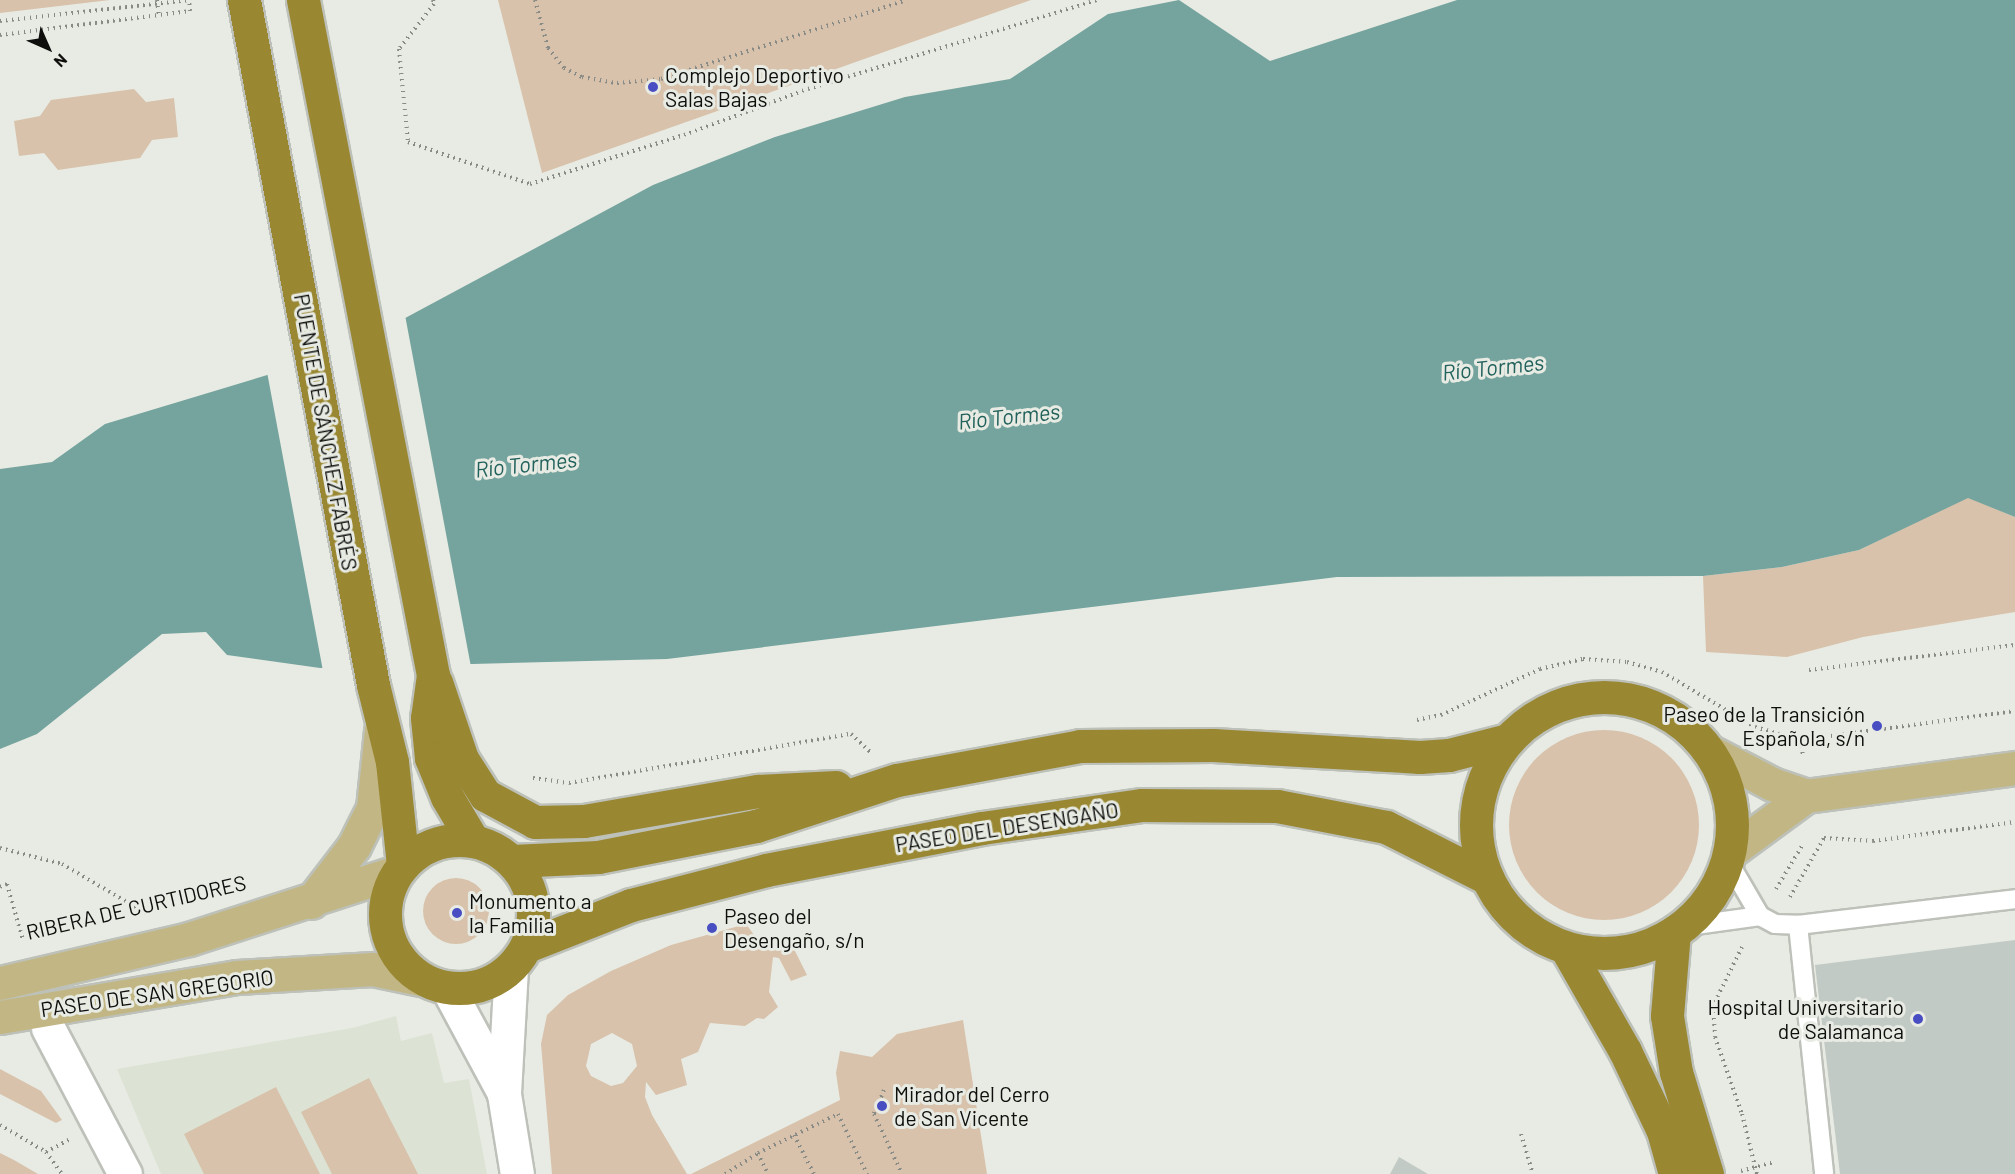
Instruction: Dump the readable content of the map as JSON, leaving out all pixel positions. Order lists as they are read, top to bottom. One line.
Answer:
{"streets":{"highway":["PUENTE DE SÁNCHEZ FABRÉS","PASEO DEL DESENGAÑO"],"main road":["PASEO DE SAN GREGORIO"],"path":["RIBERA DE CURTIDORES"]},"crossings":[["PUENTE DE SÁNCHEZ FABRÉS","PASEO DEL DESENGAÑO"],["PUENTE DE SÁNCHEZ FABRÉS","PASEO DE SAN GREGORIO"],["PASEO DEL DESENGAÑO","PASEO DE SAN GREGORIO"]],"water":["Río Tormes"],"places":["Complejo Deportivo Salas Bajas","Paseo de la Transición Española, s/n","Monumento a la Familia","Paseo del Desengaño, s/n","Hospital Universitario de Salamanca","Mirador del Cerro de San Vicente"],"north":"bottom right"}
